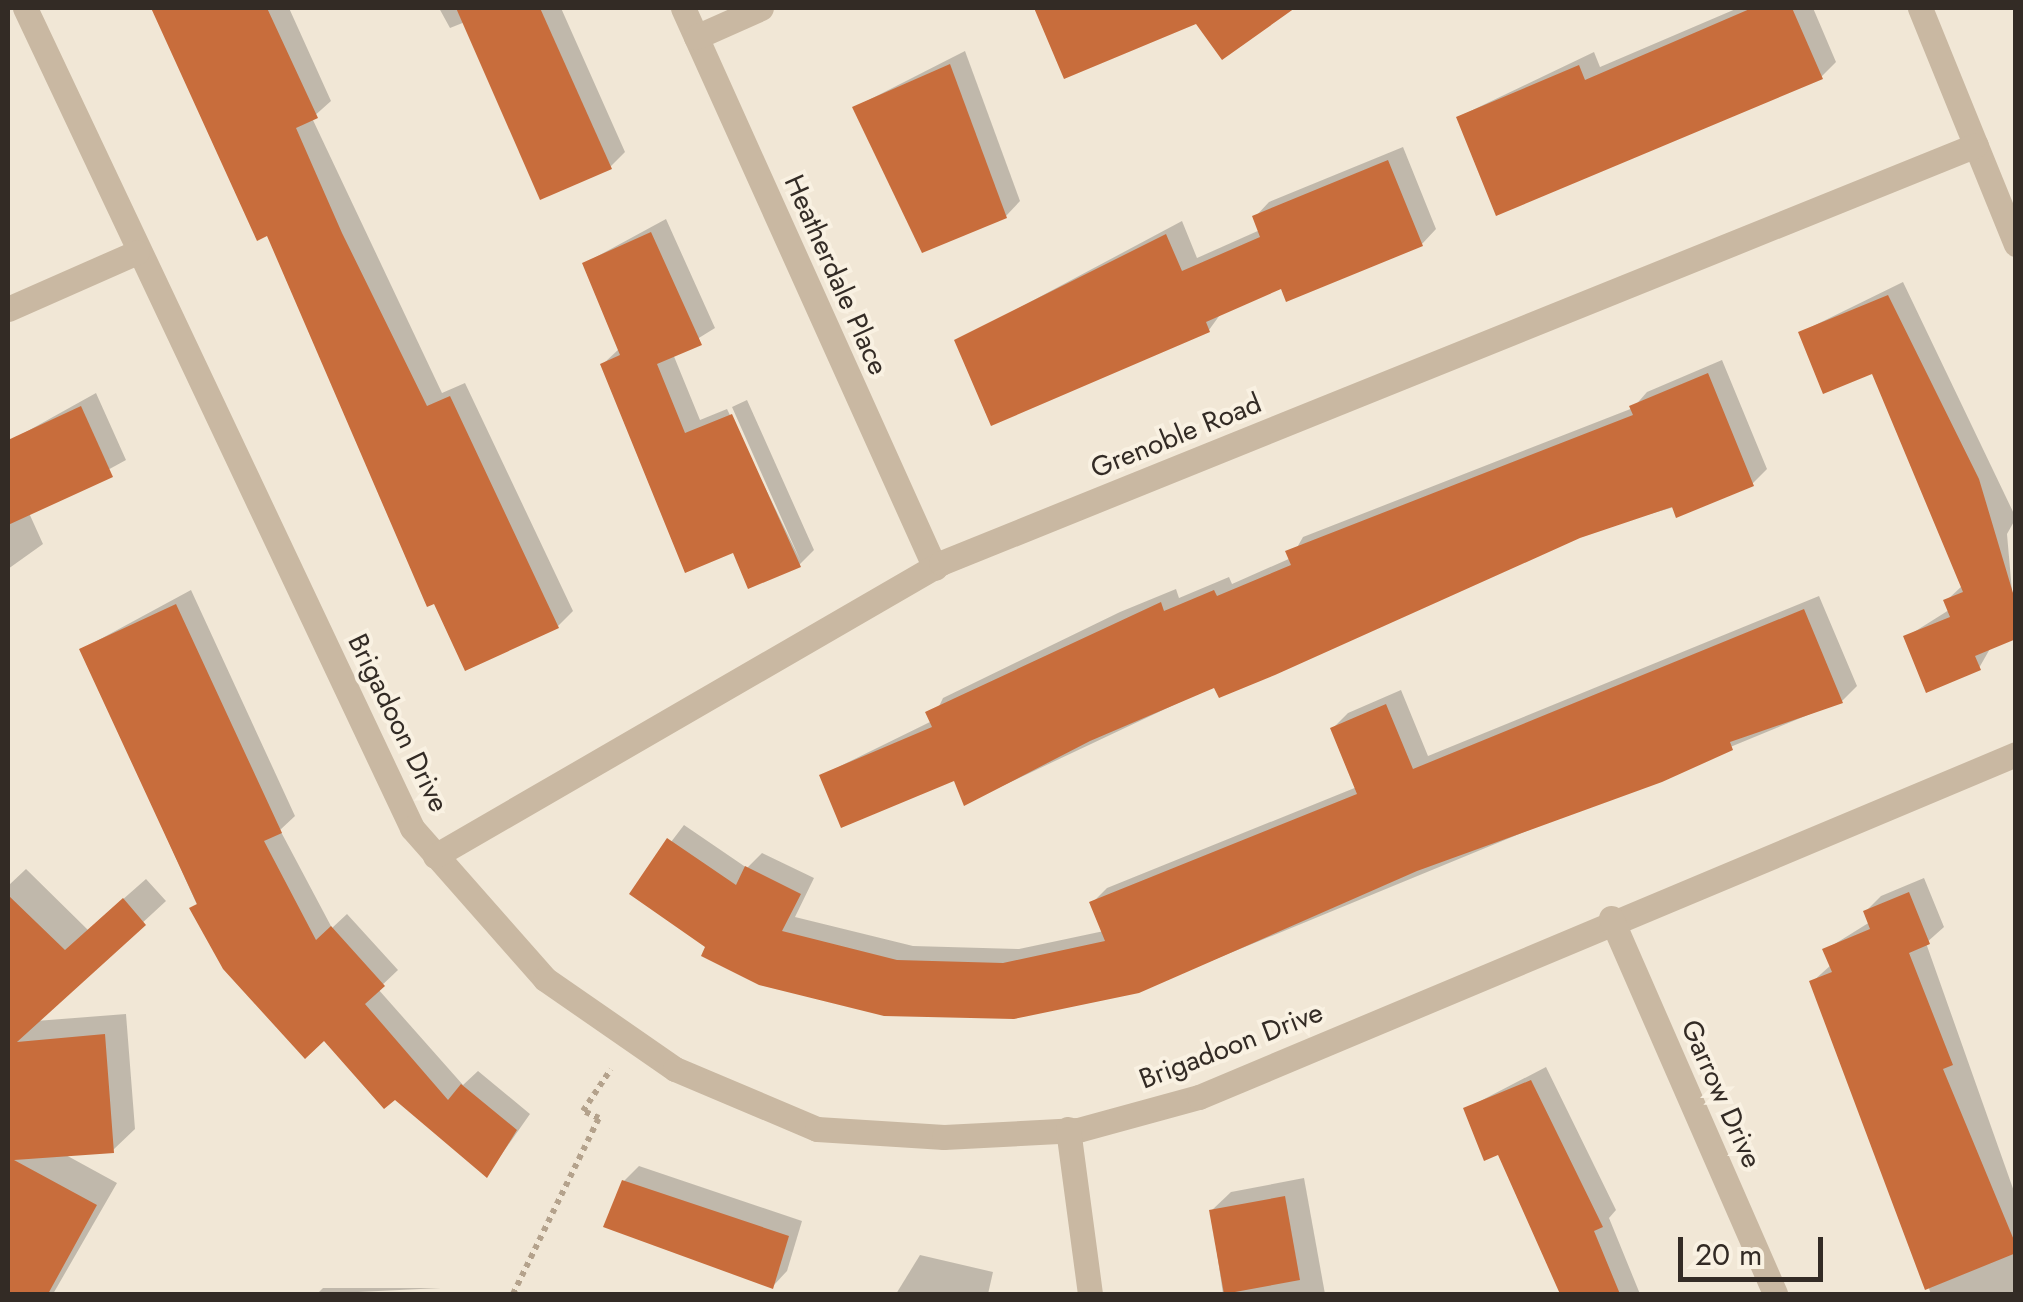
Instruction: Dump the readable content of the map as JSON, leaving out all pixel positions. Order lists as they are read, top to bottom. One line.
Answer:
{"streets":{"street":["Heatherdale Place","Grenoble Road","Brigadoon Drive","Garrow Drive"]},"crossings":[["Heatherdale Place","Grenoble Road"],["Grenoble Road","Brigadoon Drive"],["Brigadoon Drive","Garrow Drive"]],"scale_bar":"20 m"}
